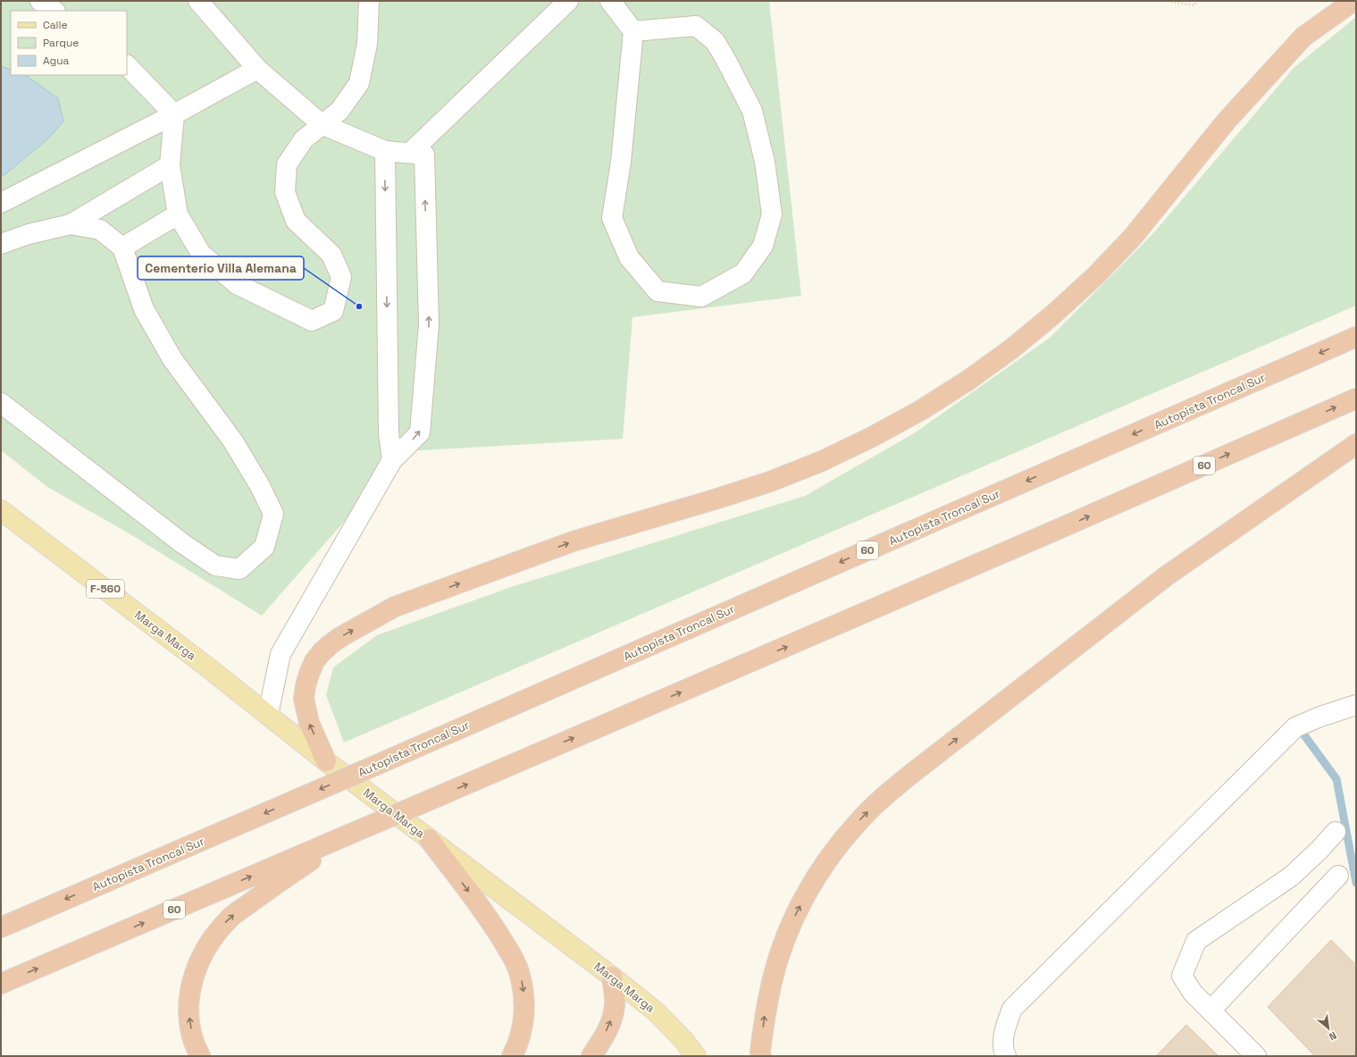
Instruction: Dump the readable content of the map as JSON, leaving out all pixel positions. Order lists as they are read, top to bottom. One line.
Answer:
{"streets":{"highway":["Autopista Troncal Sur","60"],"main road":["F-560","Marga Marga"]},"places":["Cementerio Villa Alemana"],"legend":["Calle","Parque","Agua"],"north":"bottom right"}
